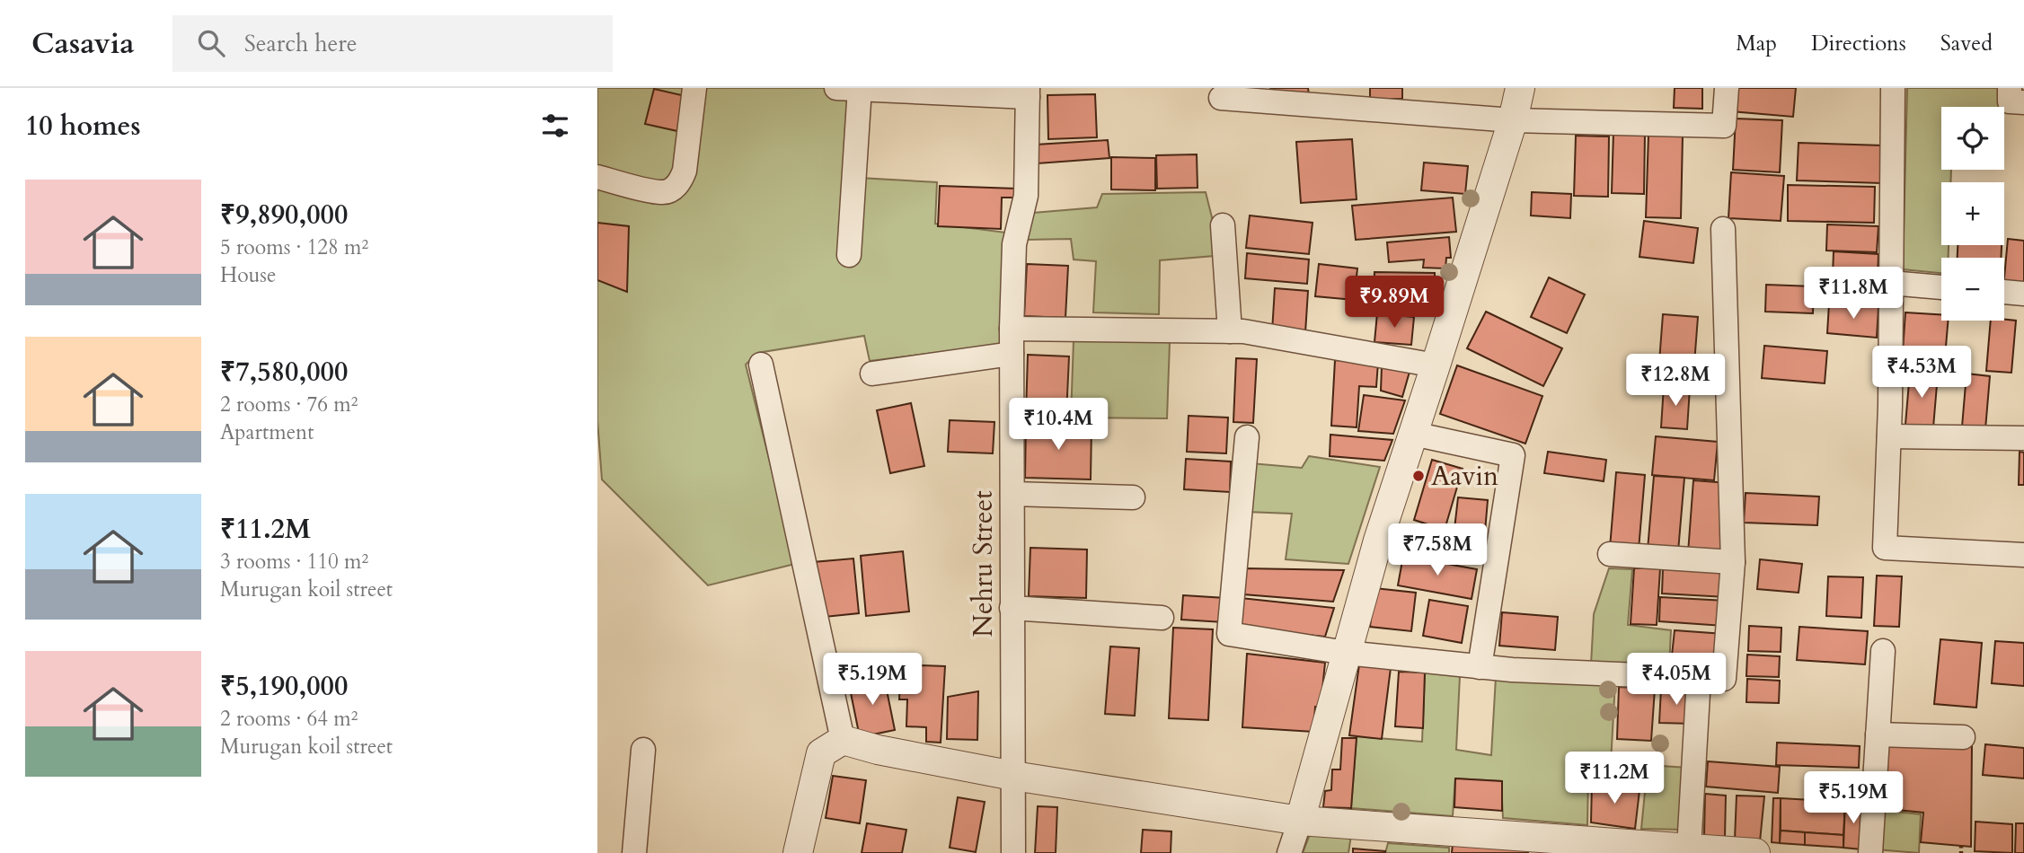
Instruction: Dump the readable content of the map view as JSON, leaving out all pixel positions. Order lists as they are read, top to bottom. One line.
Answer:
{"streets":{"street":["Nehru Street"]},"places":["Aavin"],"page":{"header":"Casavia","search":"Search here","nav":["Map","Directions","Saved"],"heading":"10 homes","map_buttons":["+","−"],"list":[{"name":"₹9,890,000","note":"5 rooms · 128 m² · House"},{"name":"₹7,580,000","note":"2 rooms · 76 m² · Apartment"},{"name":"₹11.2M","note":"3 rooms · 110 m² · Murugan koil street"},{"name":"₹5,190,000","note":"2 rooms · 64 m² · Murugan koil street"}],"price":["₹11.8M","₹9.89M","₹4.53M","₹12.8M","₹10.4M","₹7.58M","₹5.19M","₹4.05M","₹11.2M","₹5.19M"]}}
